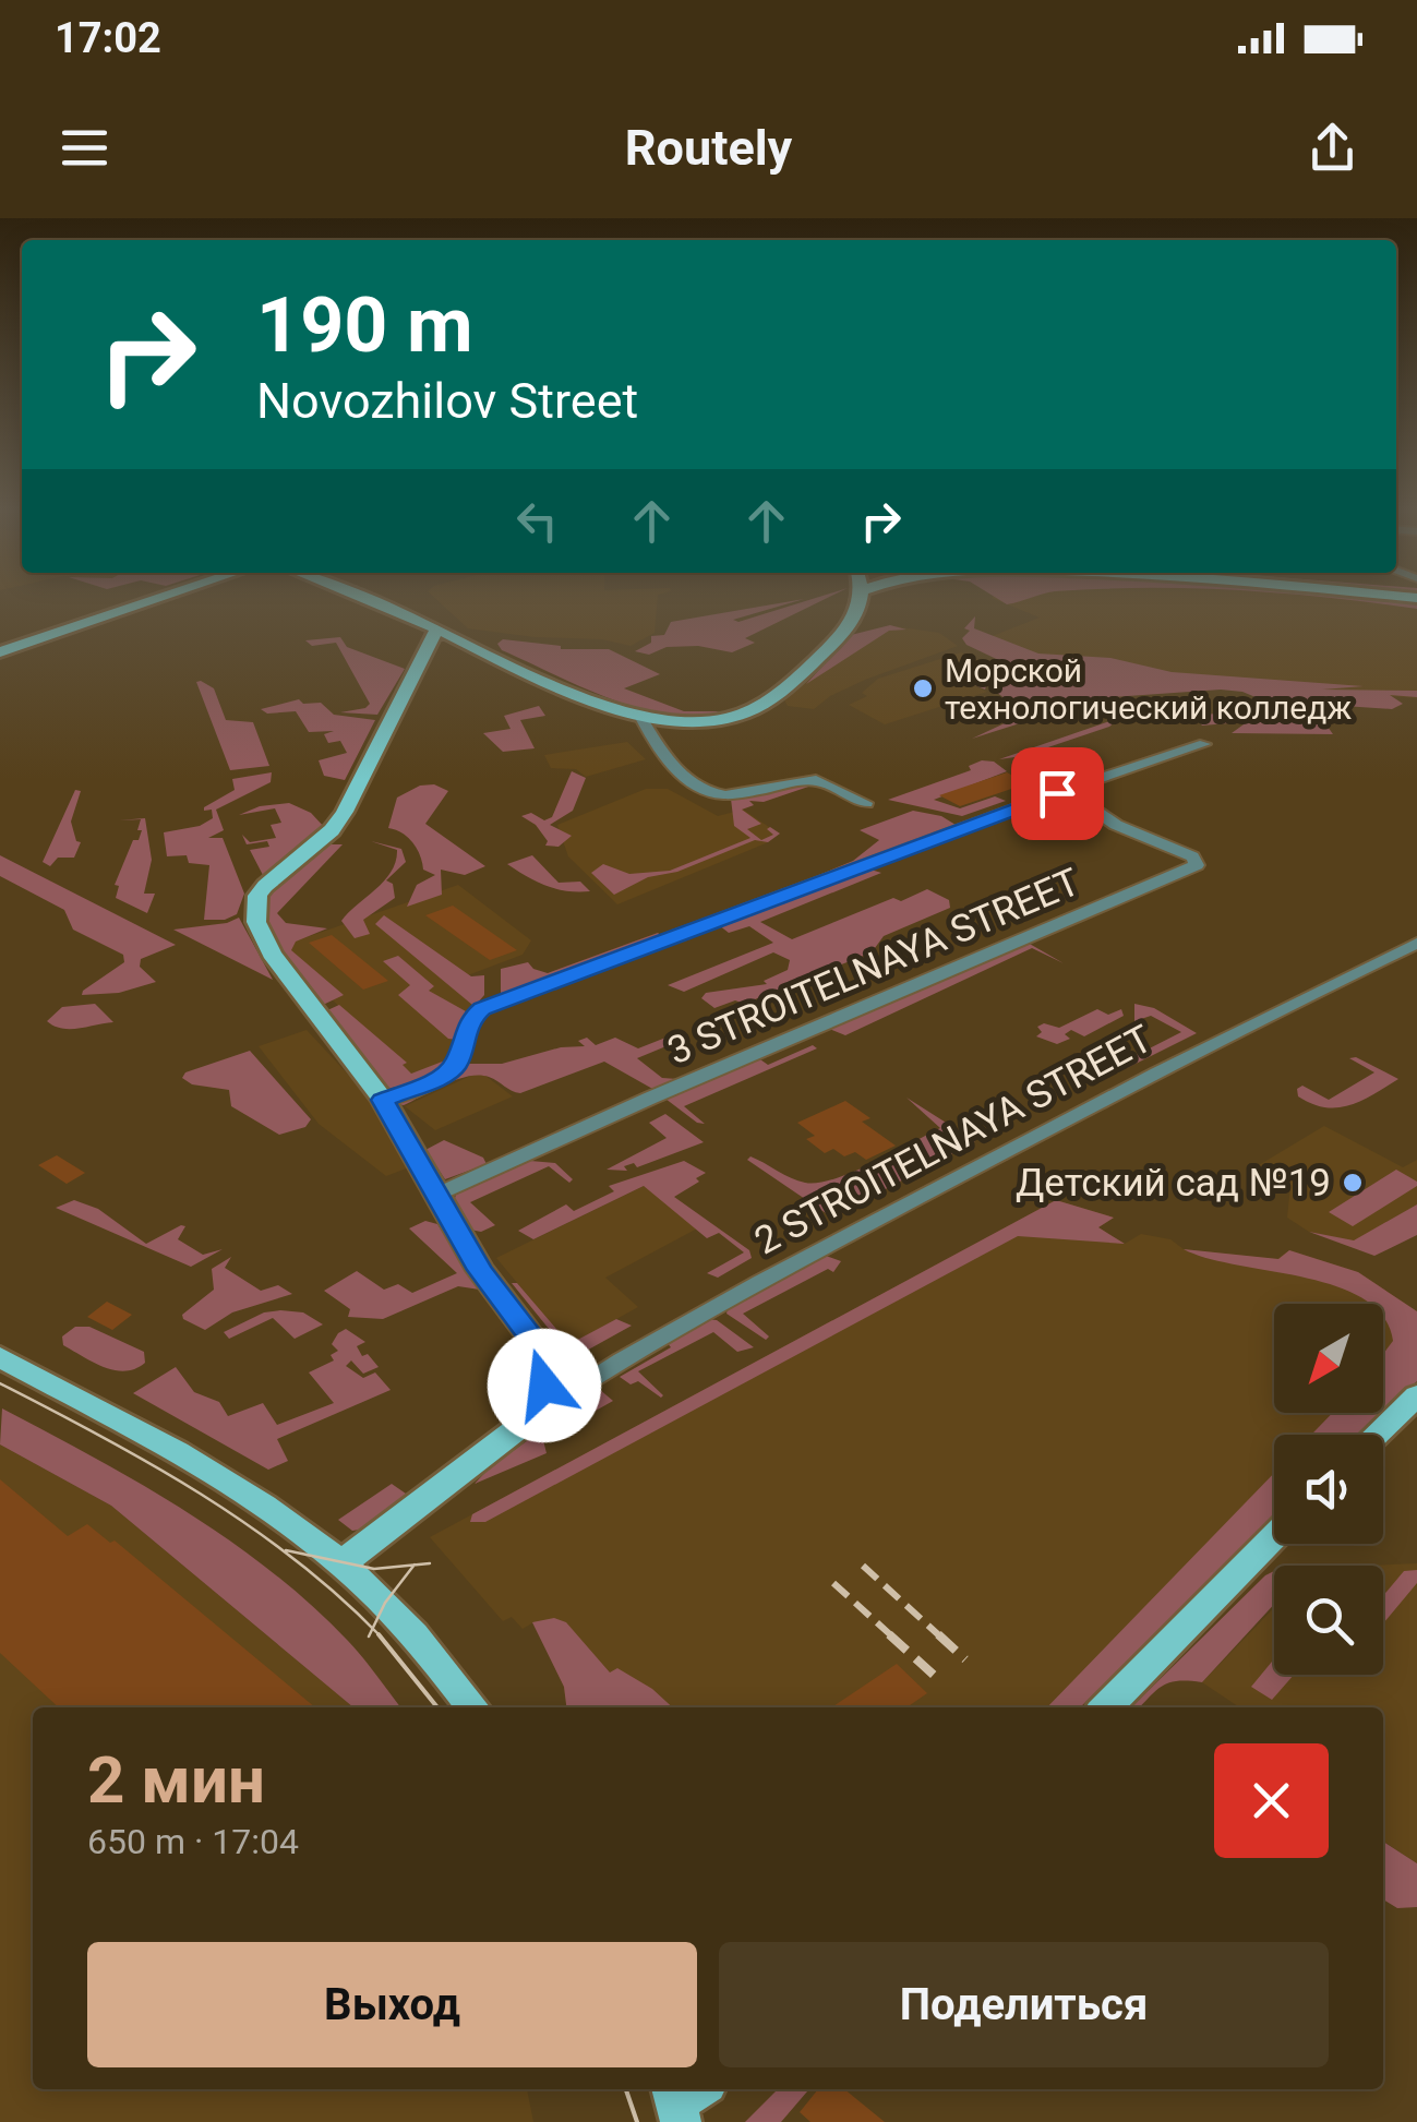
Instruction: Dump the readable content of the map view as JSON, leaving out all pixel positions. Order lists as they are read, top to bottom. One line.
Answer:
{"streets":{"street":["3 STROITELNAYA STREET","2 STROITELNAYA STREET"]},"places":["Морской технологический колледж","Детский сад №19"],"north":"bottom left","page":{"status":"17:02","header":"Routely","turn":["190 m","Novozhilov Street"],"heading":["2 мин","650 m · 17:04"],"buttons":["Выход","Поделиться"]}}
